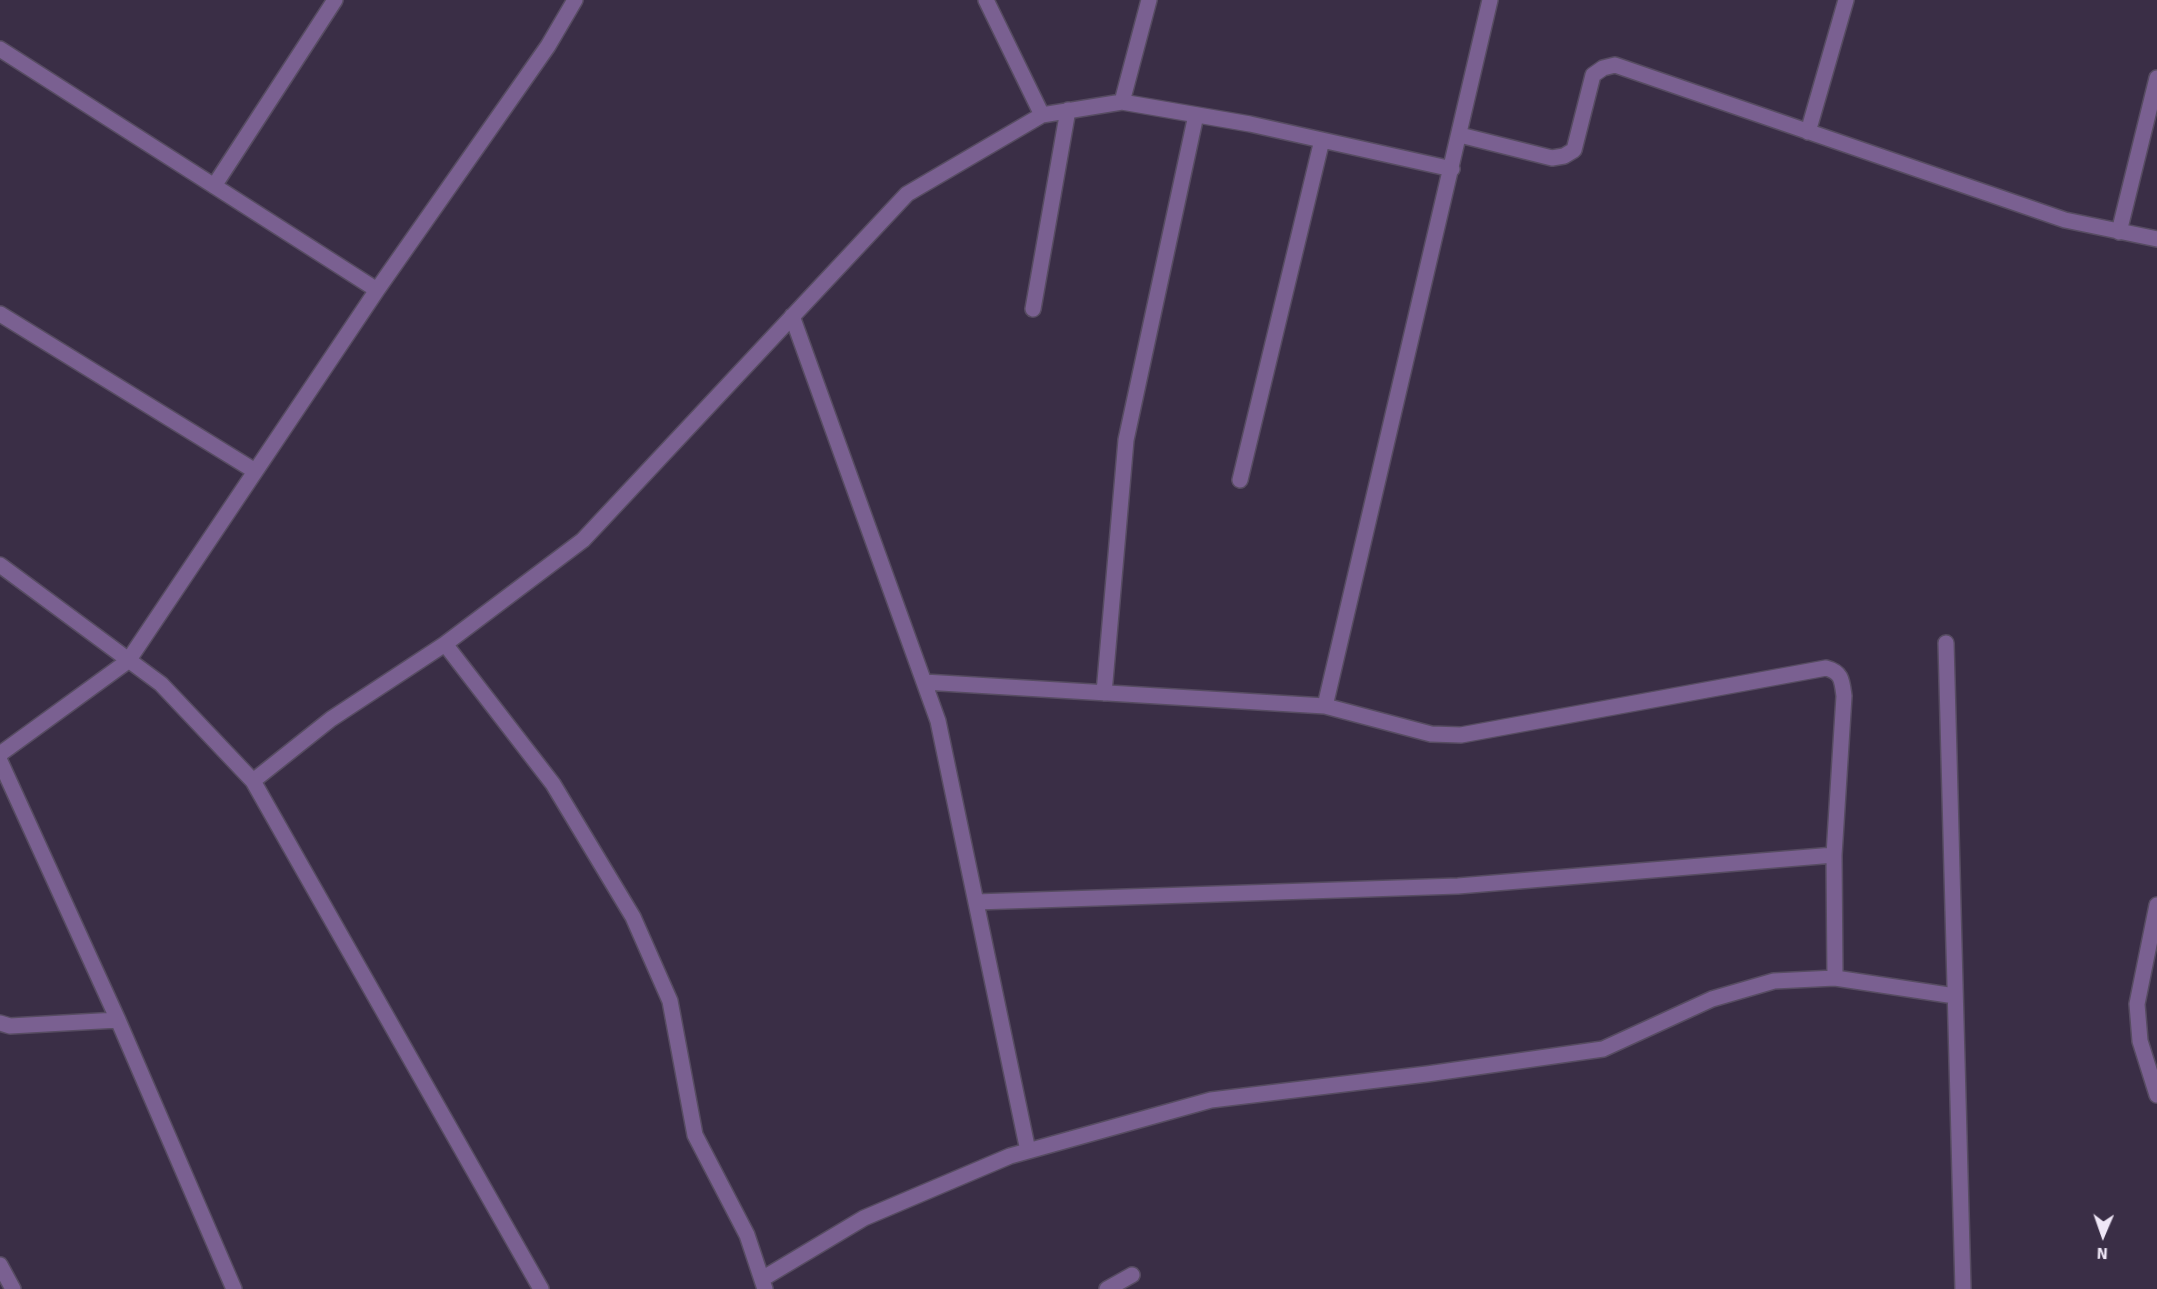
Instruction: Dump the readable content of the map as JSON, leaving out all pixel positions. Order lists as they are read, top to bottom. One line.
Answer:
{"north":"bottom"}
